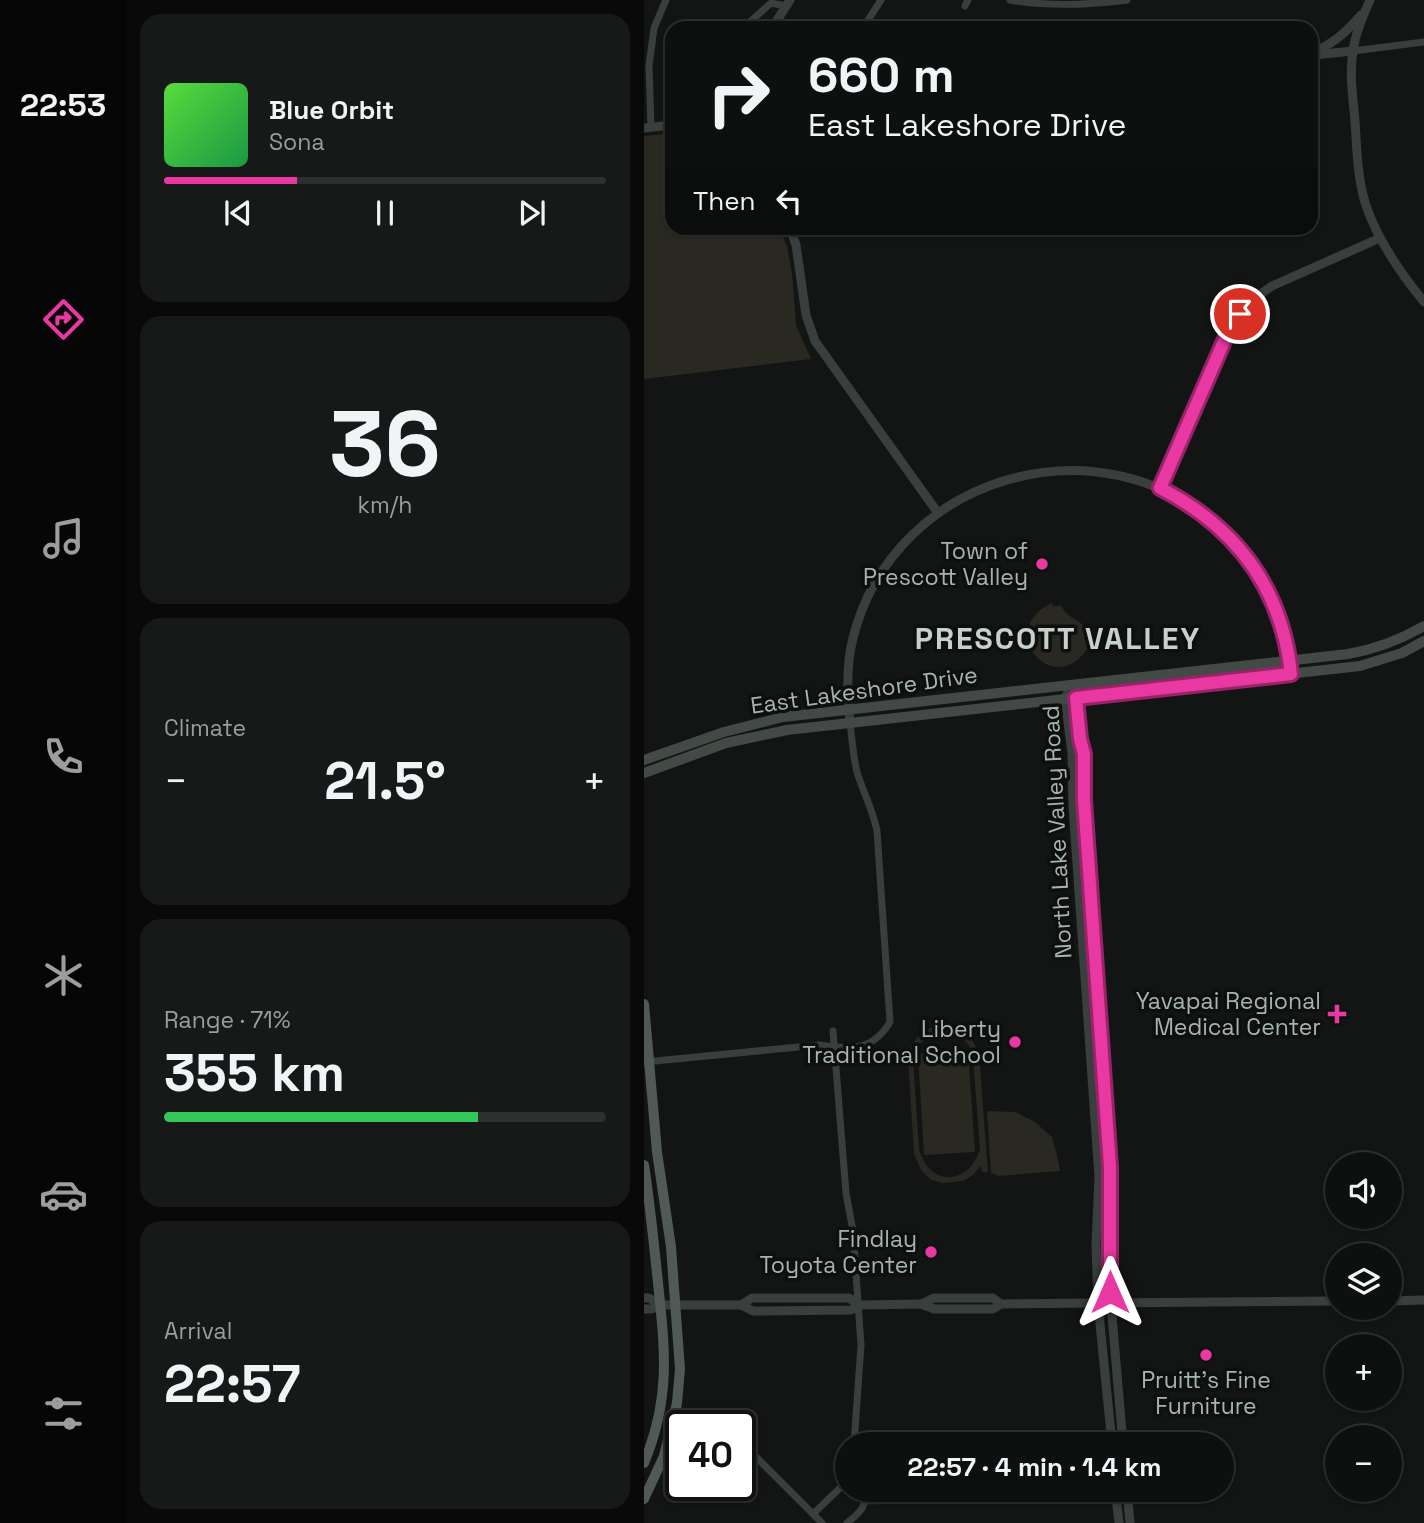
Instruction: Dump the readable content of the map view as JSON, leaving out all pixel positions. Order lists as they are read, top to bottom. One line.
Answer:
{"streets":{"main road":["East Lakeshore Drive"],"street":["North Lake Valley Road"]},"crossings":[["East Lakeshore Drive","North Lake Valley Road"]],"districts":["PRESCOTT VALLEY"],"places":{"other":["Town of Prescott Valley","Liberty Traditional School","Findlay Toyota Center","Pruitt's Fine Furniture"],"health":["Yavapai Regional Medical Center"]},"page":{"tabs":"22:53","turn":["660 m","East Lakeshore Drive"],"song":["Blue Orbit","Sona"],"then":"Then","tile":[["36","km/h"],"Climate",["Range · 71%","355 km"],["Arrival","22:57"]],"heat":["−","21.5°","+"],"map_buttons":["+","−"],"limit":"40","trip":"22:57 · 4 min · 1.4 km"}}
